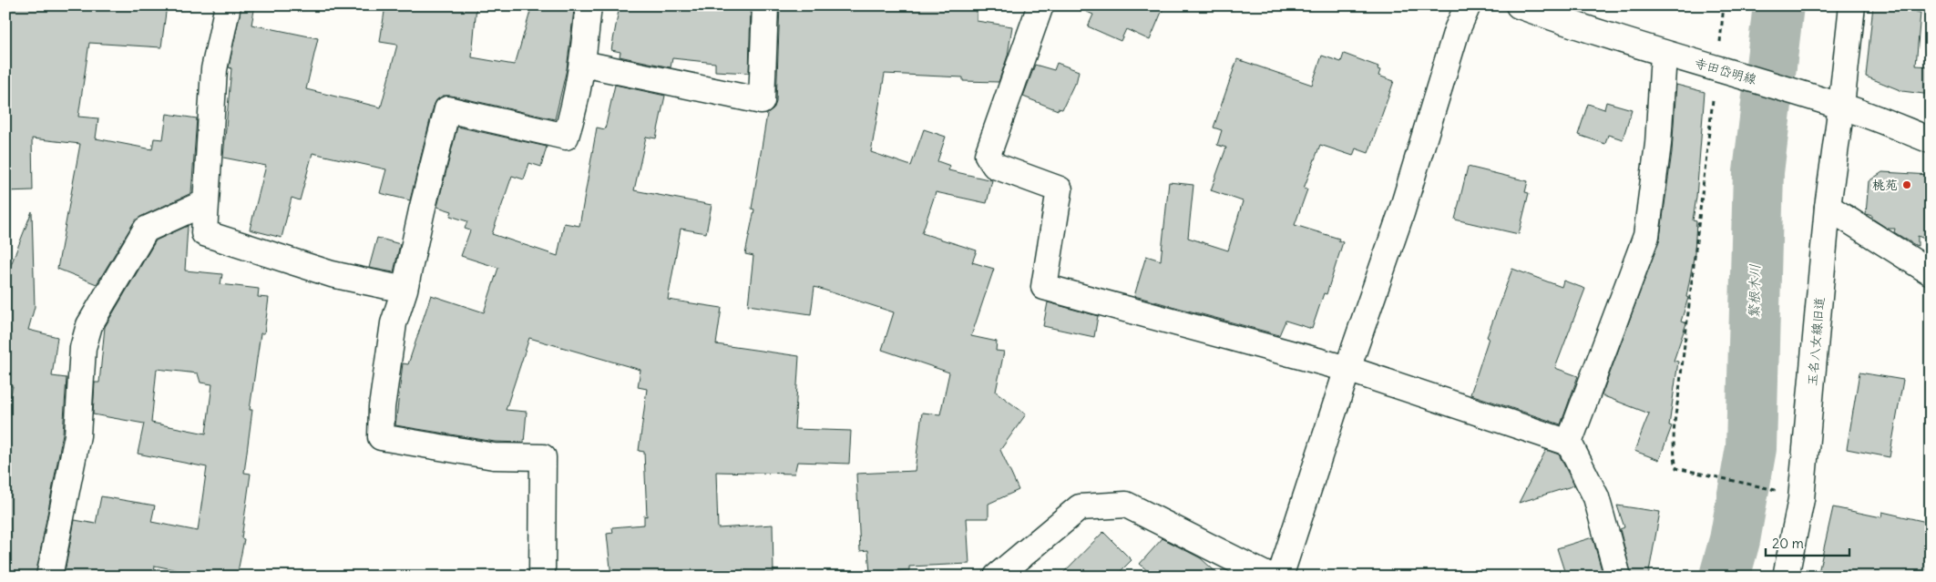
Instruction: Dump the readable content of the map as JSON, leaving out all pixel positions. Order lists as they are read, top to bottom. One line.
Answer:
{"streets":{"street":["寺田岱明線","玉名八女線旧道"]},"crossings":[["寺田岱明線","玉名八女線旧道"]],"water":["繁根木川"],"places":["桃苑"],"scale_bar":"20 m"}
